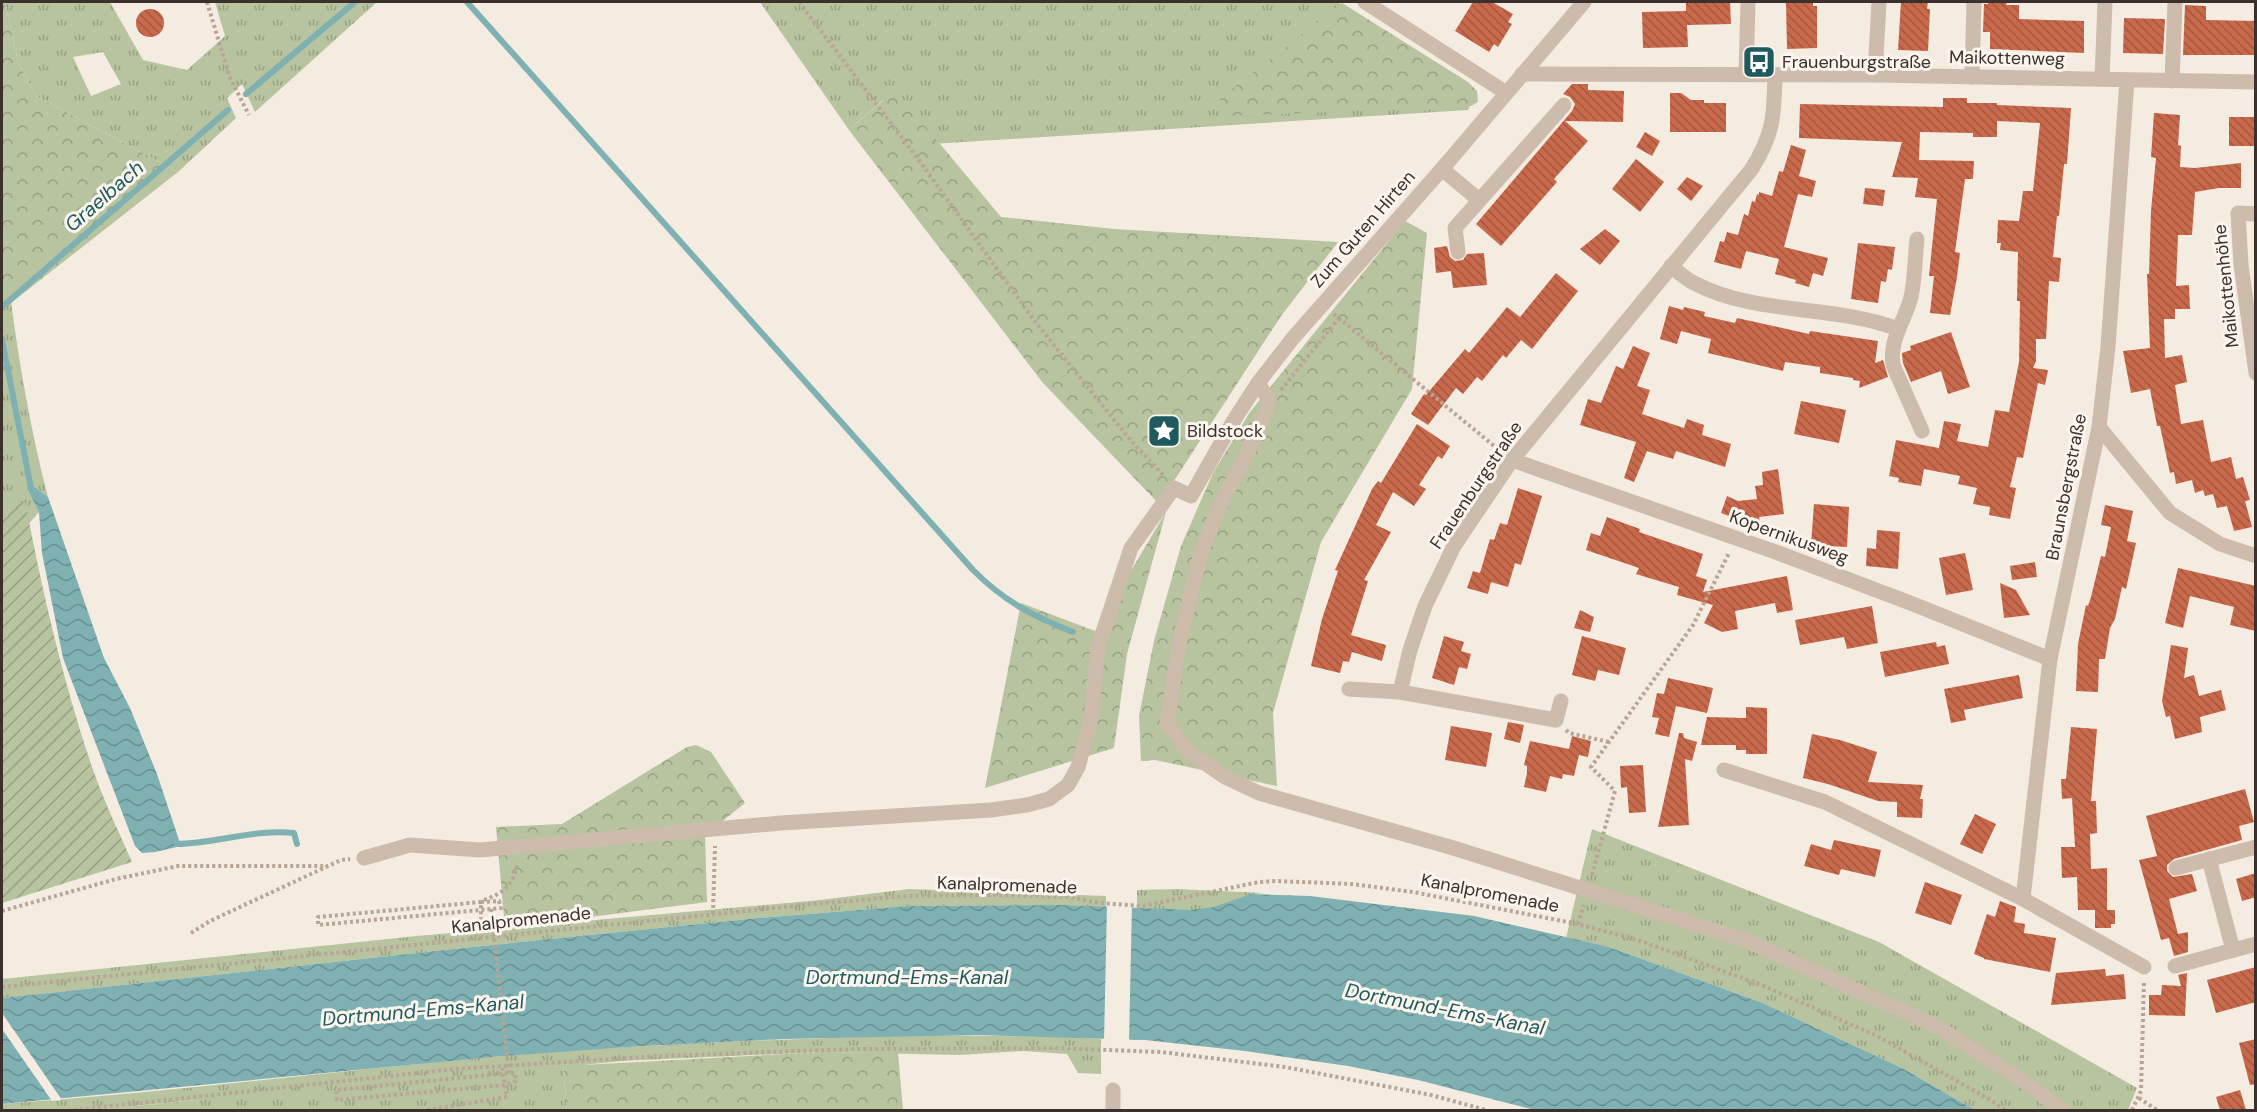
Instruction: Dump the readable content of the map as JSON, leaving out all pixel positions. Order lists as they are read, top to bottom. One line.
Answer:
{"streets":{"street":["Maikottenweg","Zum Guten Hirten","Maikottenhöhe","Frauenburgstraße","Braunsbergstraße","Kopernikusweg"],"path":["Kanalpromenade"]},"crossings":[["Maikottenweg","Zum Guten Hirten"],["Maikottenweg","Frauenburgstraße"],["Maikottenweg","Braunsbergstraße"],["Frauenburgstraße","Kopernikusweg"],["Braunsbergstraße","Kopernikusweg"]],"water":["Graelbach","Dortmund-Ems-Kanal"],"places":{"bus stop":["Frauenburgstraße"],"place":["Bildstock"]}}
